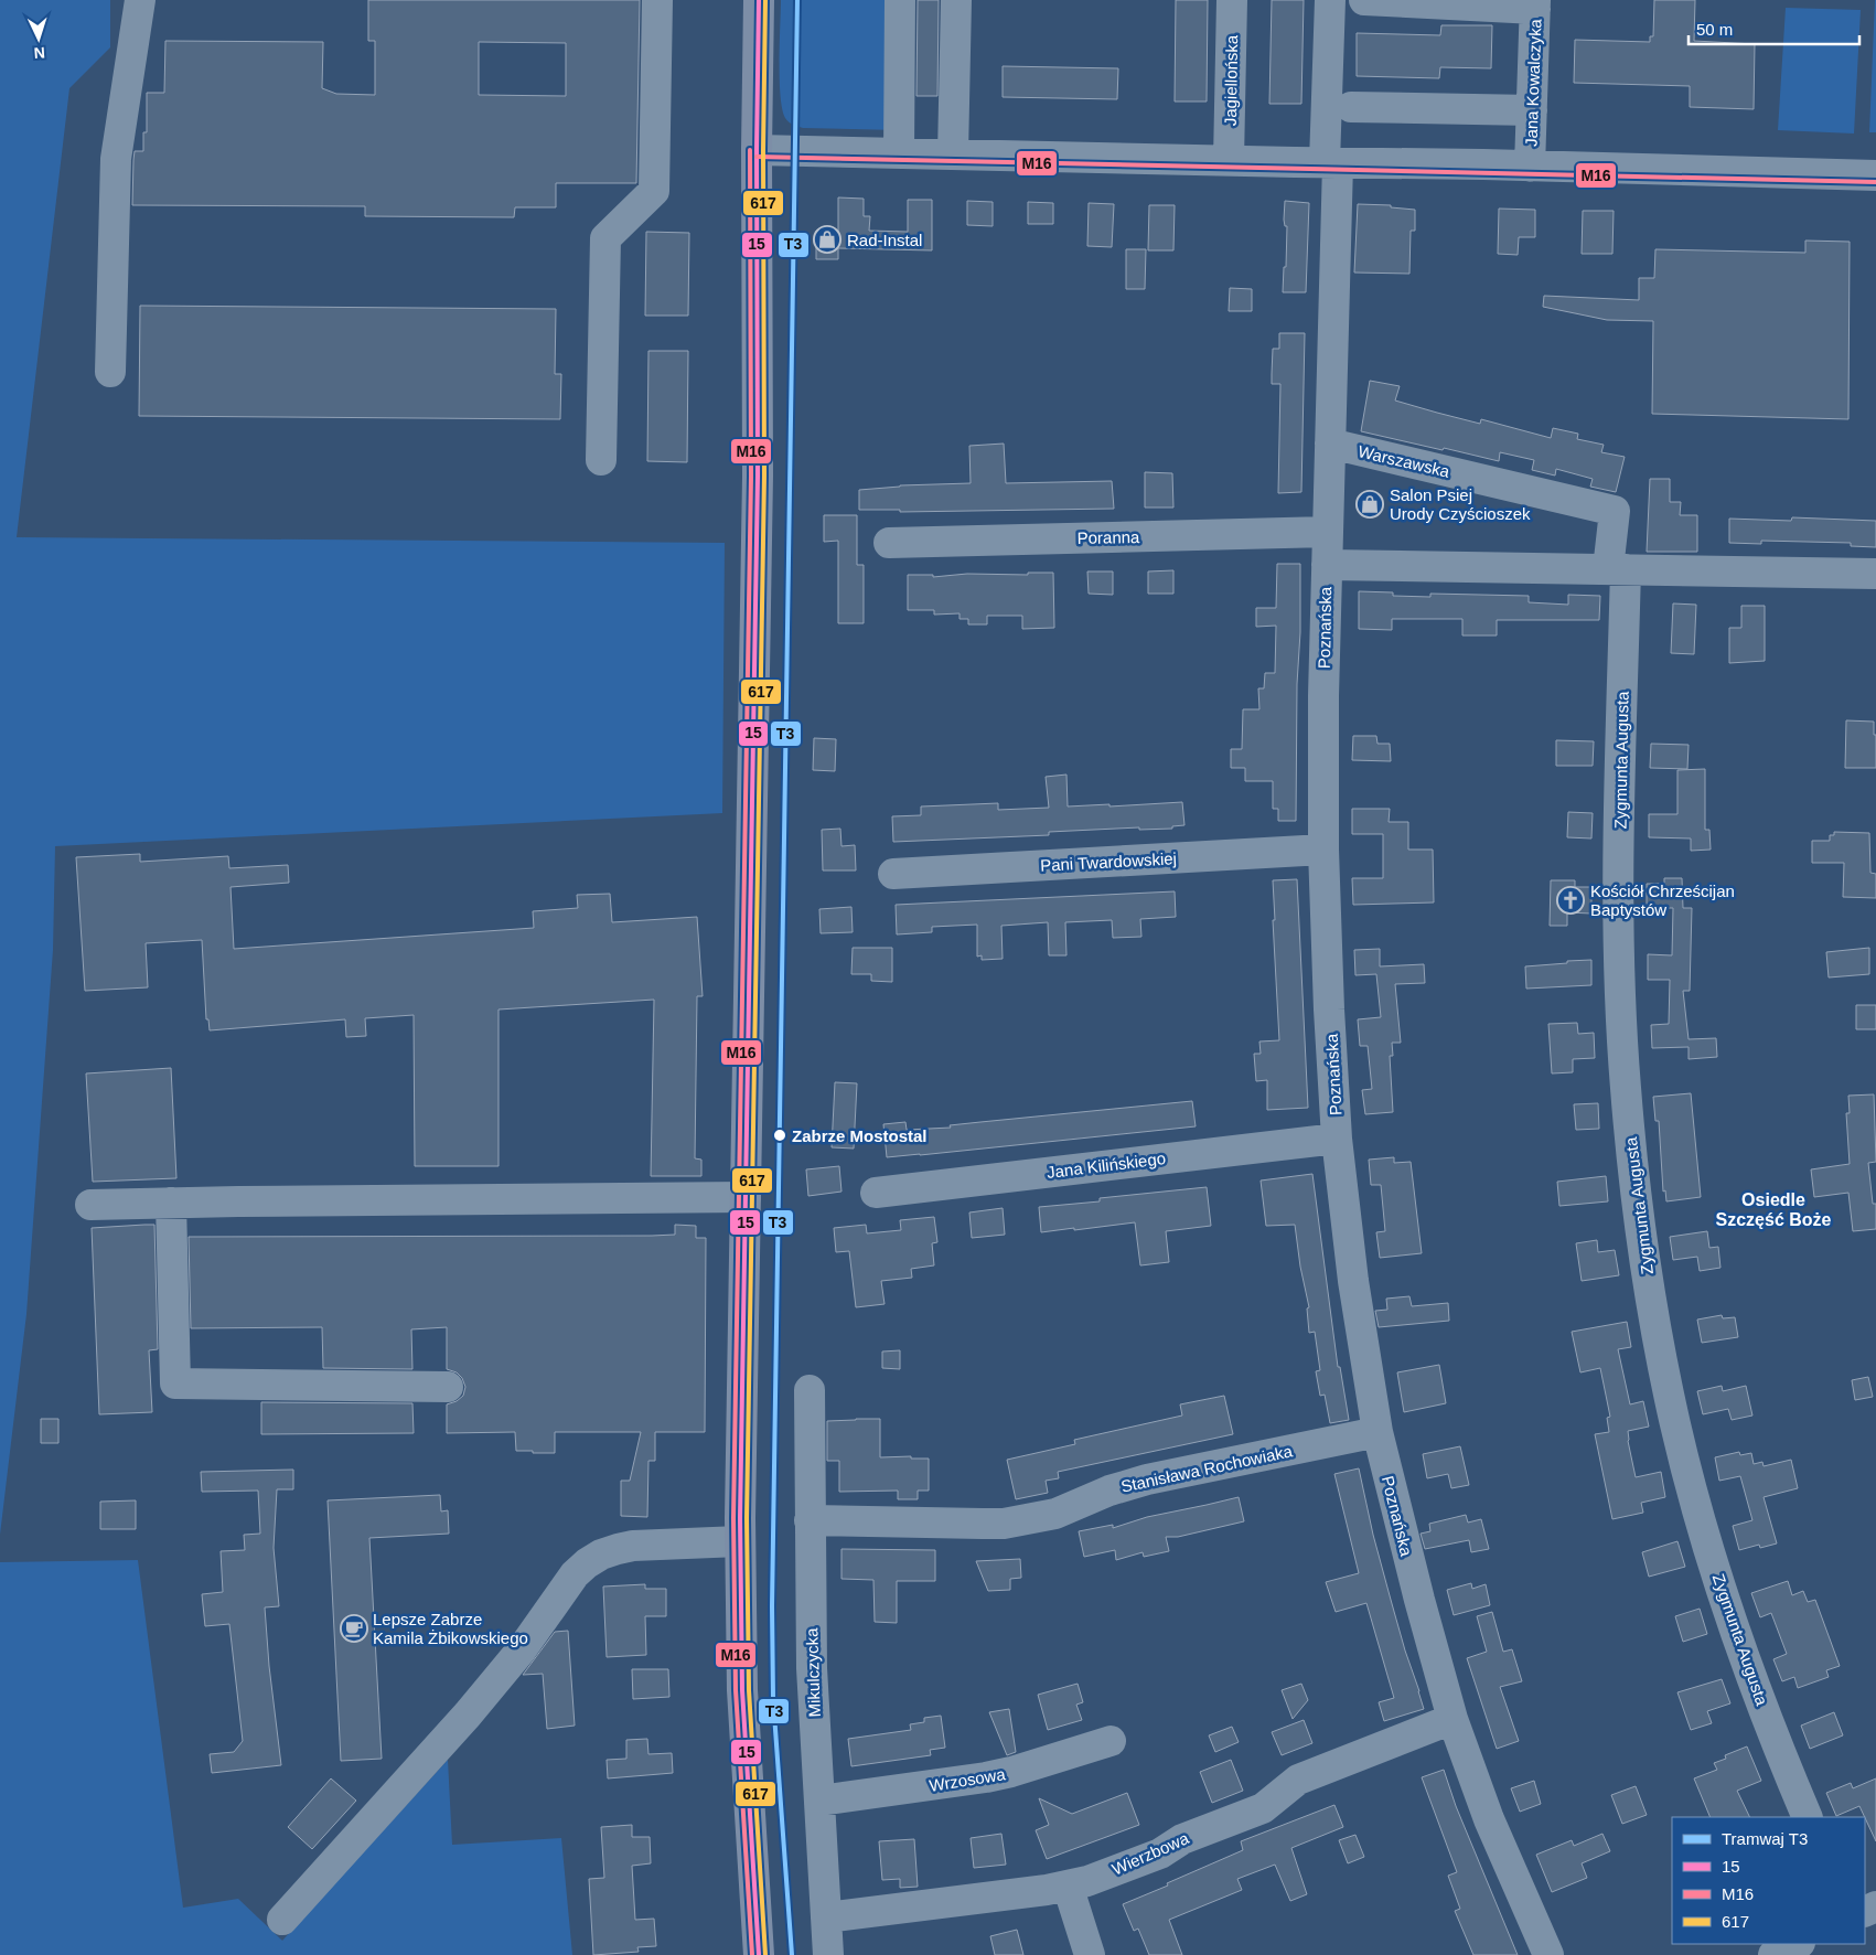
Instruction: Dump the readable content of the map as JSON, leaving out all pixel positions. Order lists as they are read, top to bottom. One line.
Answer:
{"streets":{"street":["Jagiellońska","Jana Kowalczyka","Warszawska","Poranna","Poznańska","Zygmunta Augusta","Pani Twardowskiej","Jana Kilińskiego","Stanisława Rochowiaka","Mikulczycka","Wrzosowa","Wierzbowa"]},"crossings":[["Warszawska","Poznańska"],["Warszawska","Zygmunta Augusta"],["Poranna","Poznańska"],["Poznańska","Pani Twardowskiej"],["Poznańska","Jana Kilińskiego"],["Poznańska","Stanisława Rochowiaka"],["Poznańska","Wierzbowa"],["Stanisława Rochowiaka","Mikulczycka"],["Mikulczycka","Wrzosowa"],["Mikulczycka","Wierzbowa"]],"districts":["Osiedle Szczęść Boże"],"places":{"shop":["Rad-Instal","Salon Psiej Urody Czyścioszek"],"church":["Kościół Chrześcijan Baptystów"],"other":["Zabrze Mostostal"],"cafe":["Lepsze Zabrze Kamila Żbikowskiego"]},"lines":["tram line T3","transit line 15","transit line 617","transit line M16"],"legend":["Tramwaj T3","15","M16","617"],"scale_bar":"50 m","north":"bottom"}
